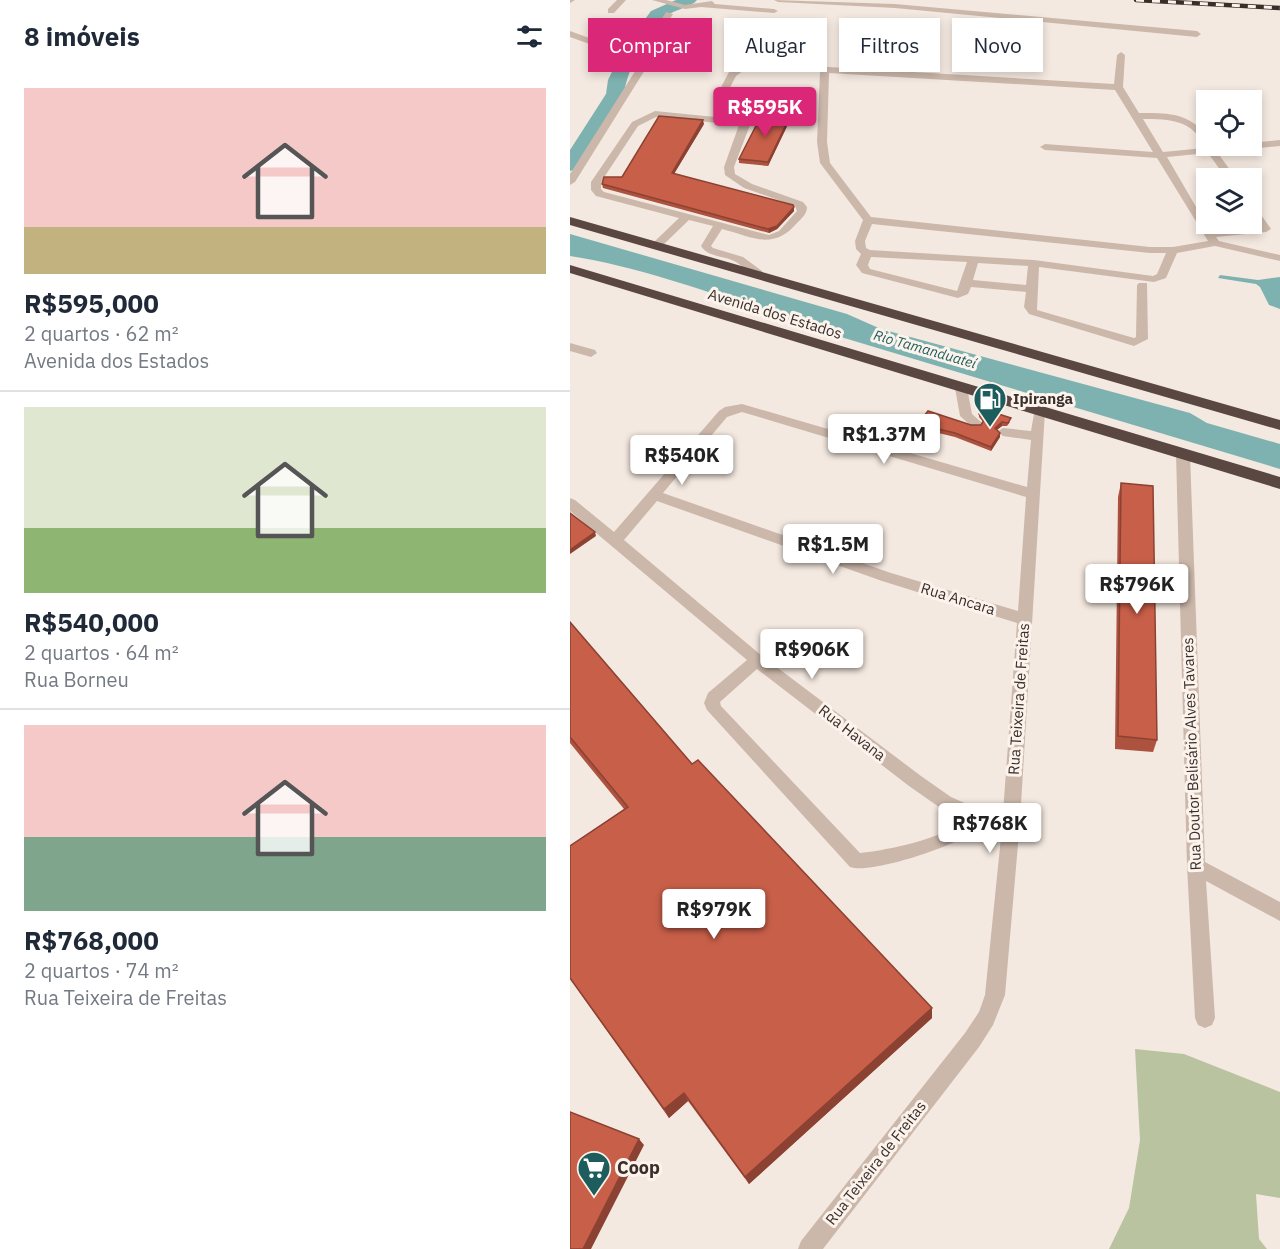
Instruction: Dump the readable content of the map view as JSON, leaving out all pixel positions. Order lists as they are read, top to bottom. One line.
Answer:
{"streets":{"highway":["Avenida dos Estados"],"street":["Rua Ancara","Rua Teixeira de Freitas","Rua Havana","Rua Doutor Belisário Alves Tavares"]},"crossings":[["Avenida dos Estados","Rua Teixeira de Freitas"],["Avenida dos Estados","Rua Doutor Belisário Alves Tavares"],["Rua Ancara","Rua Teixeira de Freitas"],["Rua Teixeira de Freitas","Rua Havana"]],"water":["Rio Tamanduateí"],"places":{"fuel station":["Ipiranga"],"supermarket":["Coop"]},"page":{"heading":"8 imóveis","chip":["Comprar","Alugar","Filtros","Novo"],"list":[{"name":"R$595,000","note":"2 quartos · 62 m² · Avenida dos Estados"},{"name":"R$540,000","note":"2 quartos · 64 m² · Rua Borneu"},{"name":"R$768,000","note":"2 quartos · 74 m² · Rua Teixeira de Freitas"}],"price":["R$595K","R$1.37M","R$540K","R$1.5M","R$796K","R$906K","R$768K","R$979K"]}}
